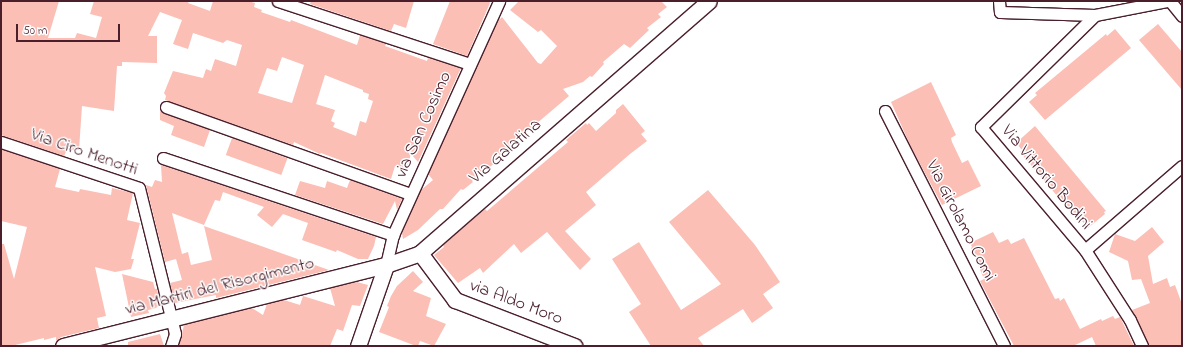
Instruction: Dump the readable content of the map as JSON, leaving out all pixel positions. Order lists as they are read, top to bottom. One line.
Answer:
{"streets":{"street":["via San Cosimo","Via Galatina","Via Ciro Menotti","Via Vittorio Bodini","Via Girolamo Comi","via Martiri del Risorgimento","via Aldo Moro"]},"crossings":[["via San Cosimo","Via Galatina"],["via San Cosimo","via Martiri del Risorgimento"],["Via Galatina","via Martiri del Risorgimento"],["Via Galatina","via Aldo Moro"],["Via Ciro Menotti","via Martiri del Risorgimento"]],"scale_bar":"50 m"}
